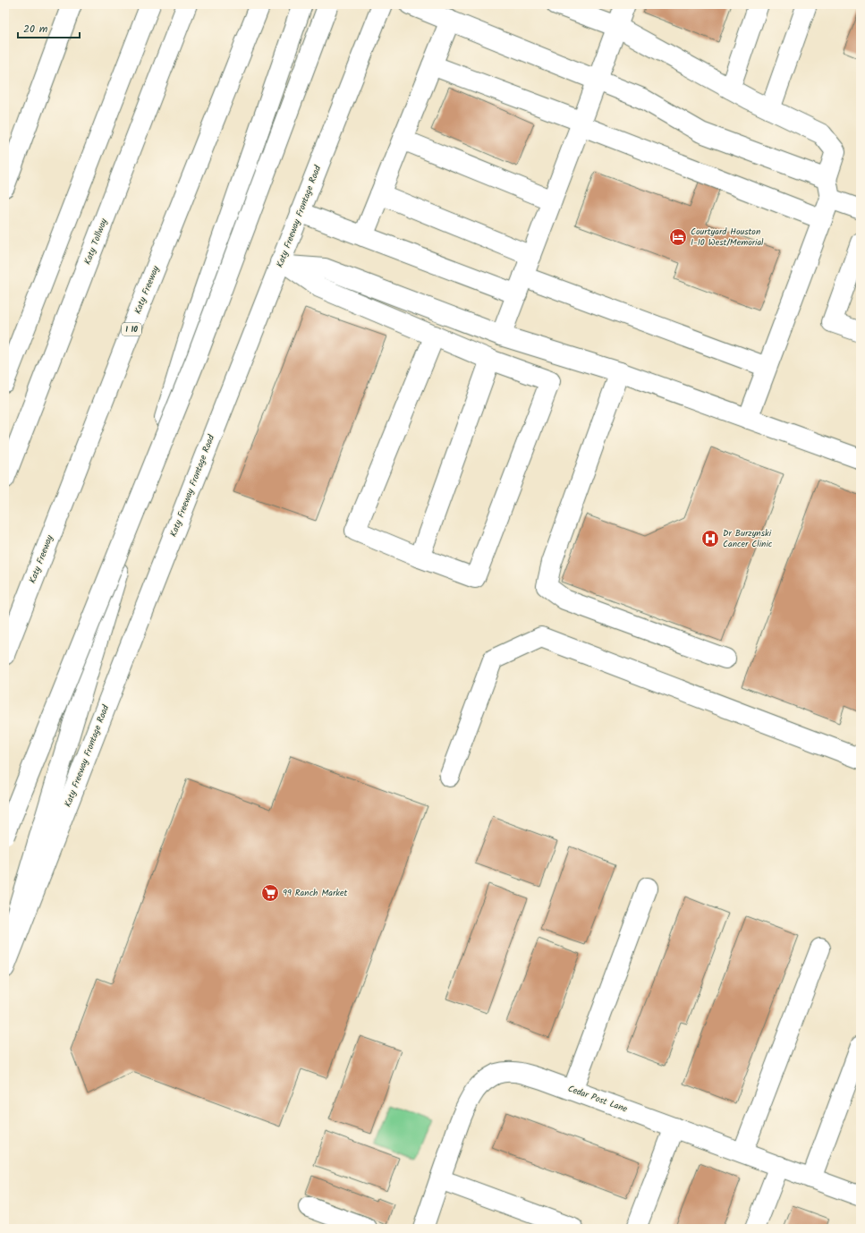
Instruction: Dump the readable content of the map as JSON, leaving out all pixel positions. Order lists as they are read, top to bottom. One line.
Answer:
{"streets":{"main road":["Katy Freeway Frontage Road","Katy Tollway","Katy Freeway","I 10","Cedar Post Lane"]},"places":{"hotel":["Courtyard Houston I-10 West/Memorial"],"hospital":["Dr Burzynski Cancer Clinic"],"supermarket":["99 Ranch Market"]},"scale_bar":"20 m"}
